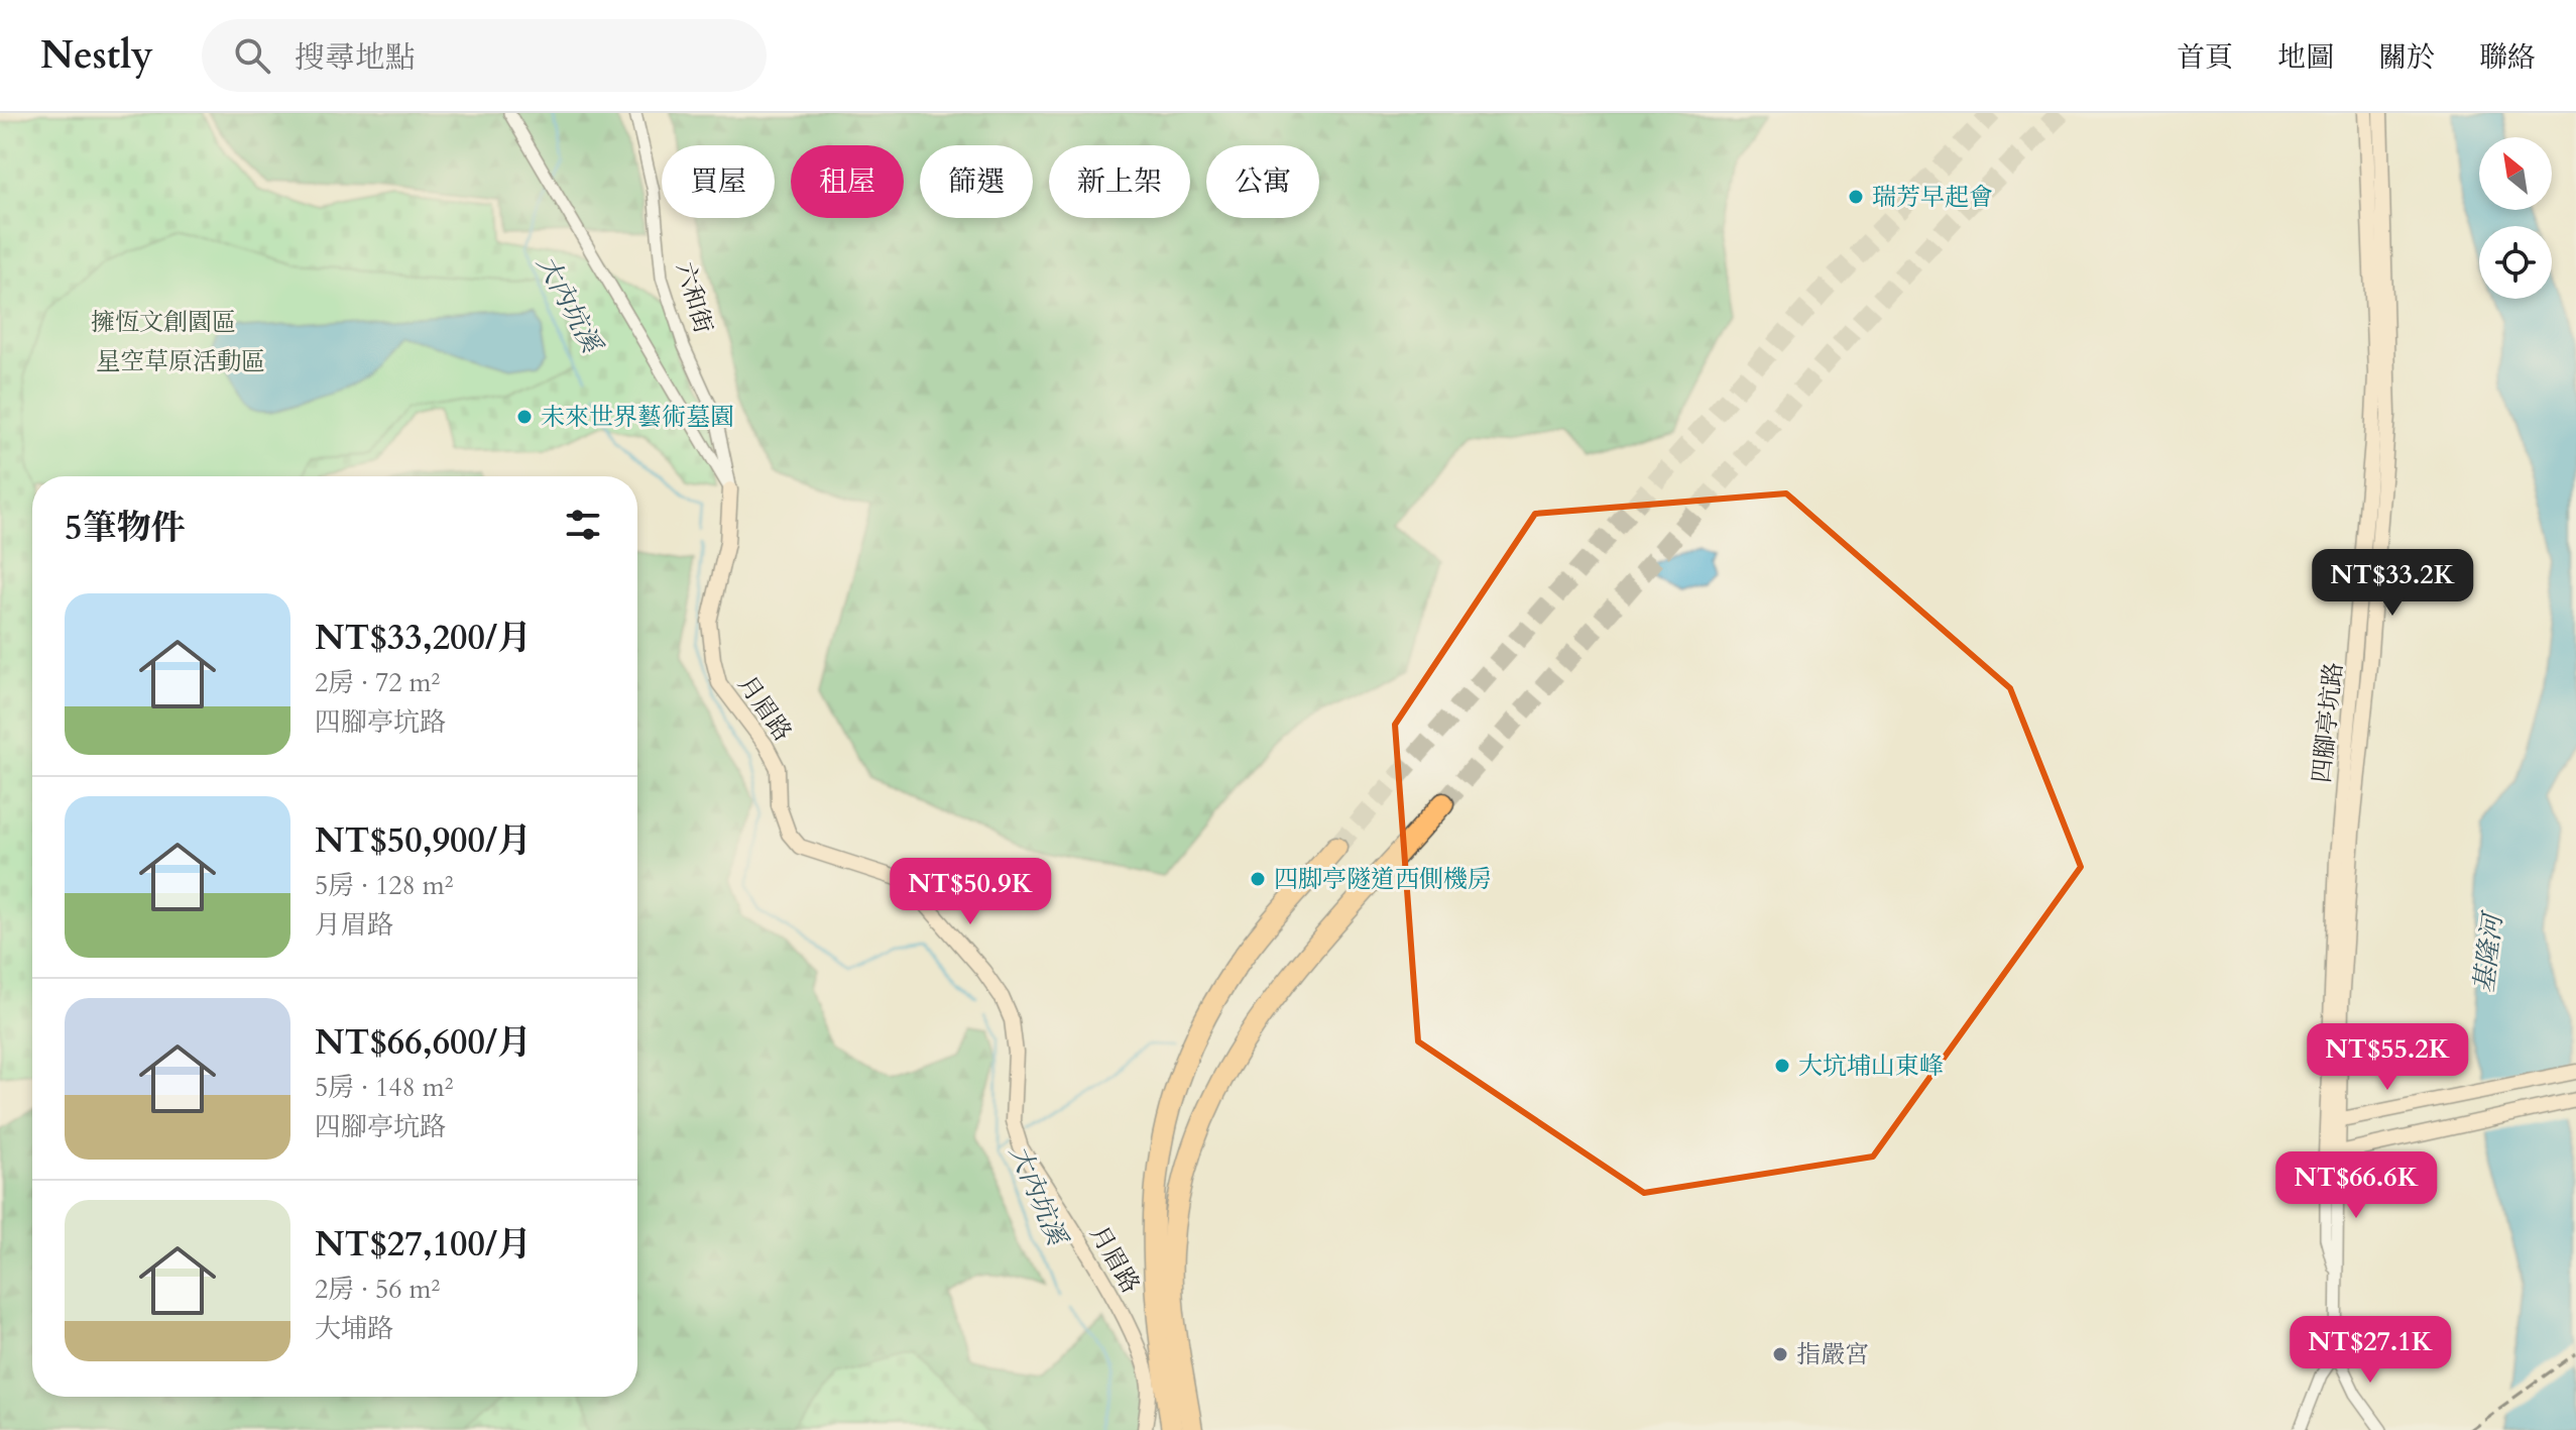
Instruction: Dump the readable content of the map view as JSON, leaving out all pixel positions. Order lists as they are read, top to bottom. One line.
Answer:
{"streets":{"street":["六和街","月眉路","四腳亭坑路"]},"crossings":[["六和街","月眉路"]],"water":["大內坑溪","基隆河"],"parks":["擁恆文創園區","星空草原活動區"],"places":["瑞芳早起會","未來世界藝術墓園","四脚亭隧道西側機房","大坑埔山東峰","指嚴宮"],"north":"top left","page":{"header":"Nestly","search":"搜尋地點","nav":["首頁","地圖","關於","聯絡"],"chip":["買屋","租屋","篩選","新上架","公寓"],"heading":"5筆物件","price":["NT$33.2K","NT$50.9K","NT$55.2K","NT$66.6K","NT$27.1K"],"list":[{"name":"NT$33,200/月","note":"2房 · 72 m² · 四腳亭坑路"},{"name":"NT$50,900/月","note":"5房 · 128 m² · 月眉路"},{"name":"NT$66,600/月","note":"5房 · 148 m² · 四腳亭坑路"},{"name":"NT$27,100/月","note":"2房 · 56 m² · 大埔路"}]}}
